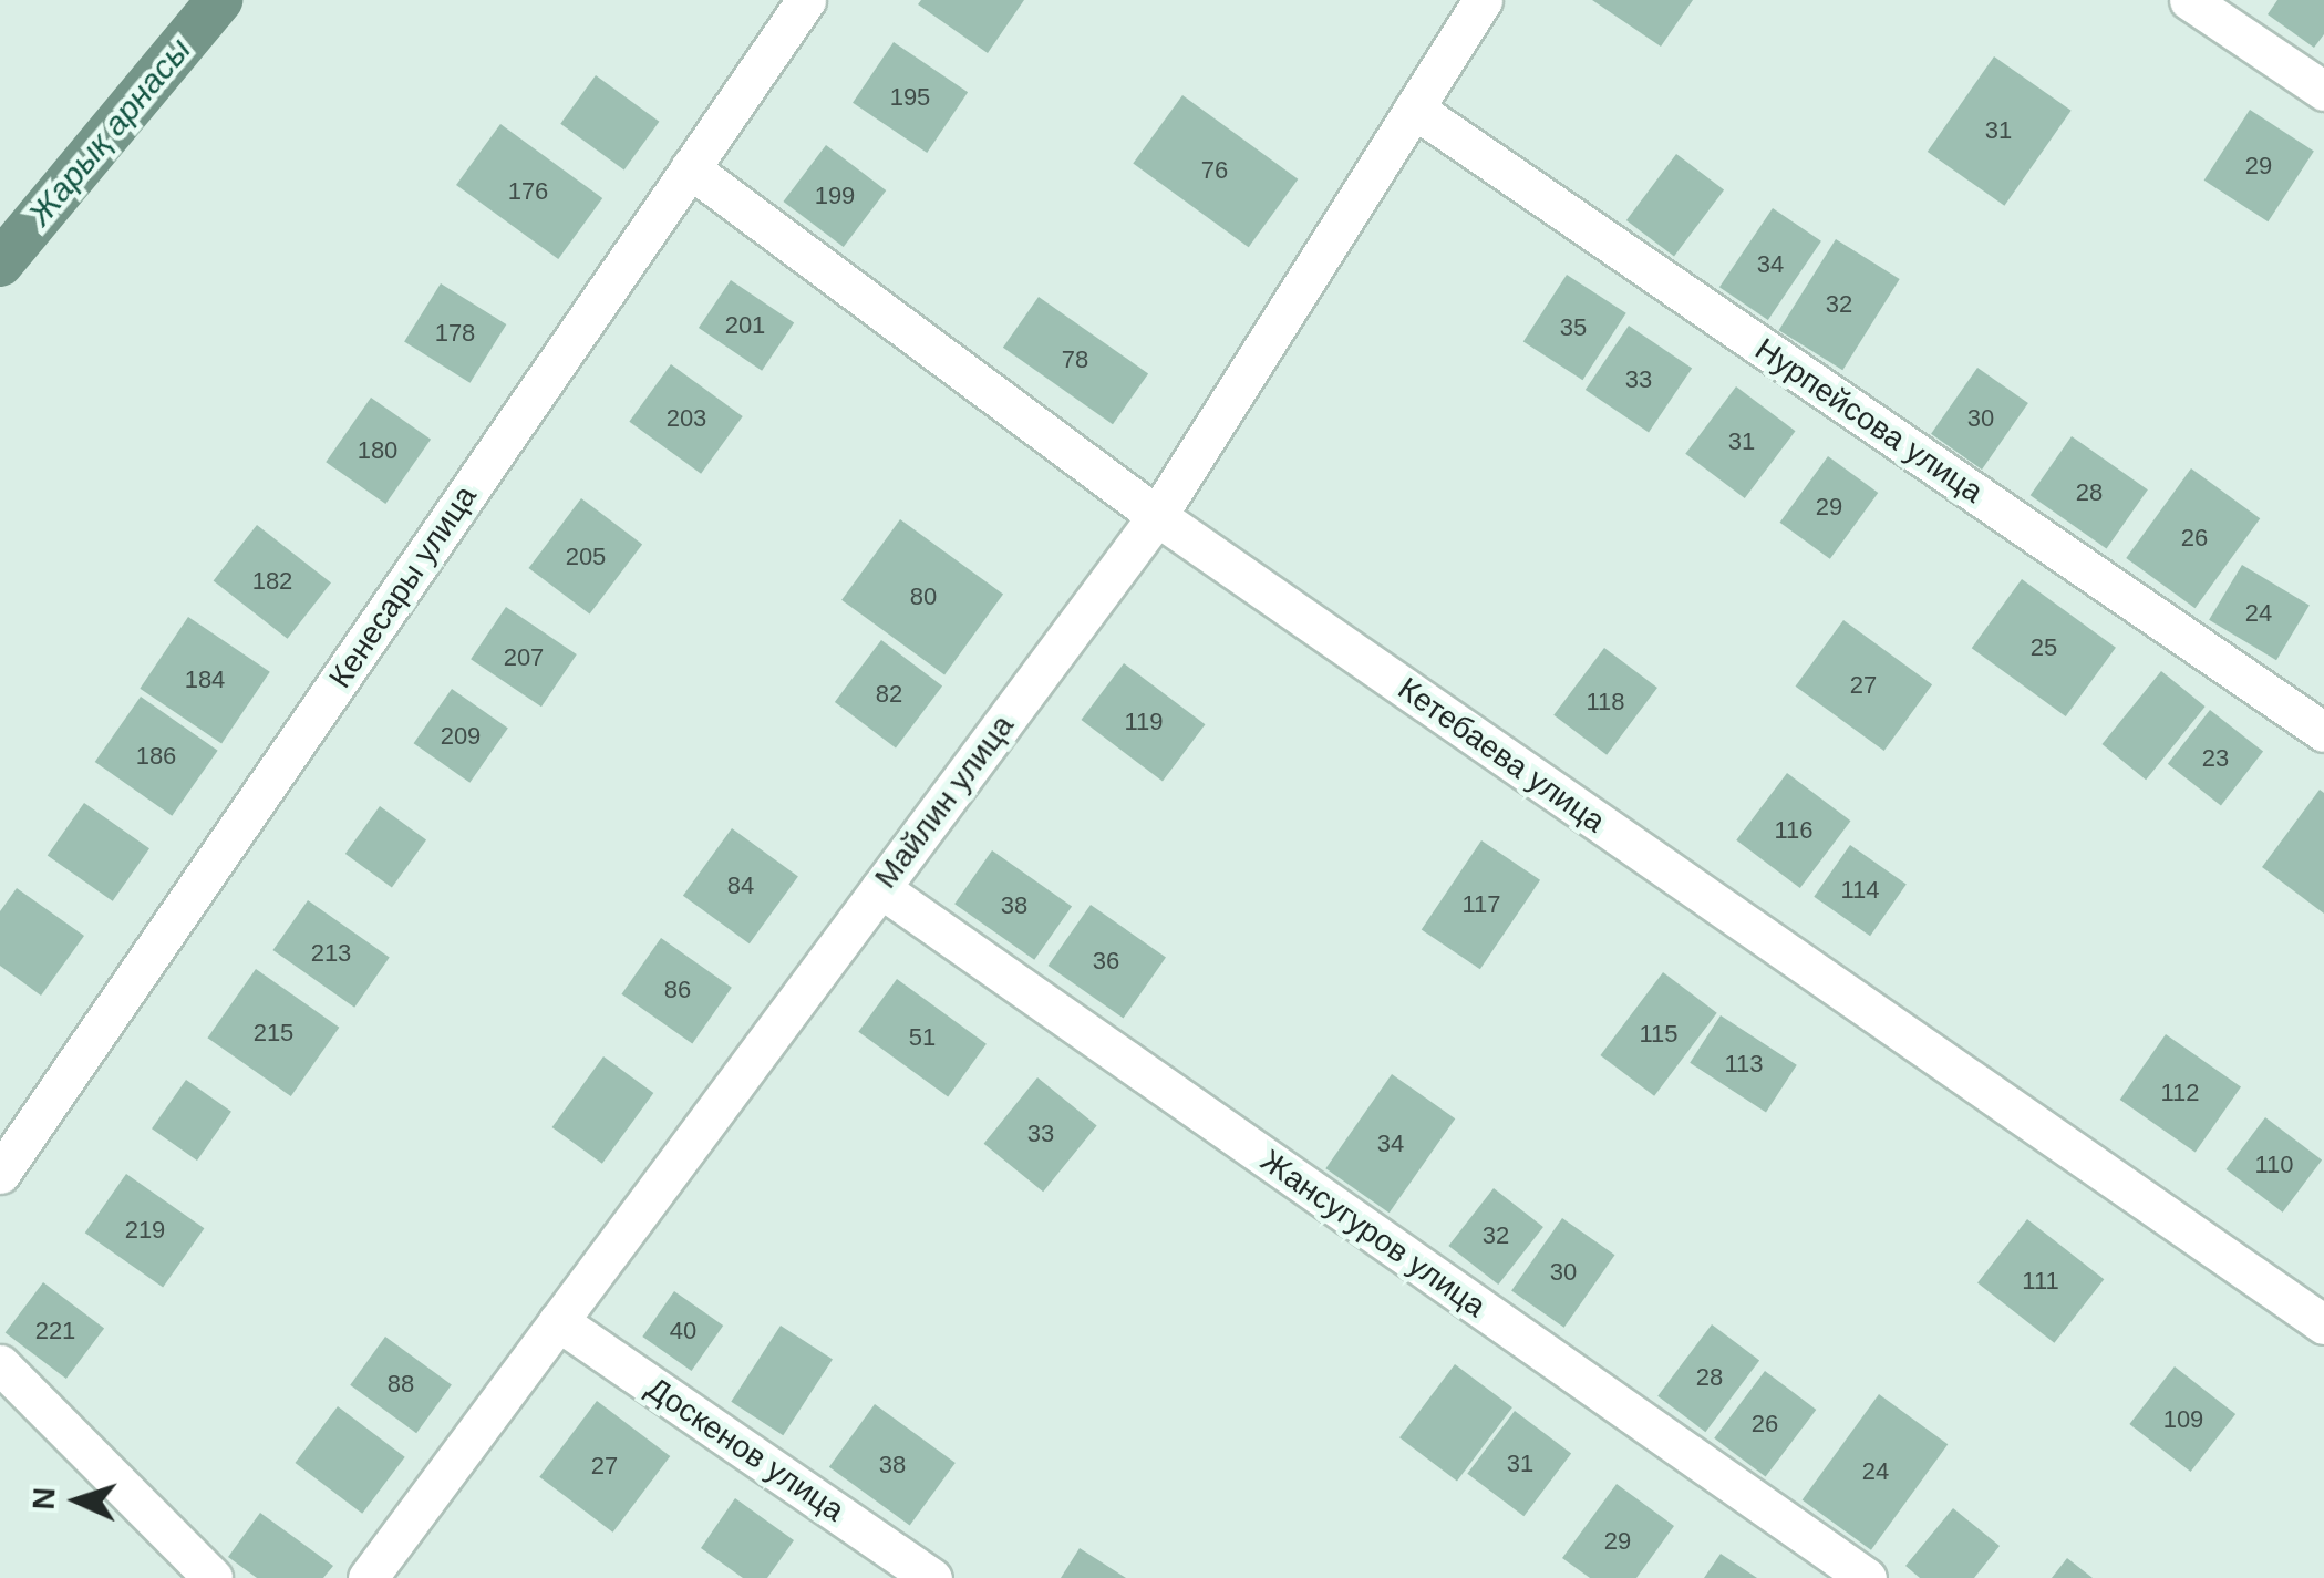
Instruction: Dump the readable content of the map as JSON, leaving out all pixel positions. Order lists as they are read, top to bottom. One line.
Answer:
{"streets":{"street":["Нурпейсова улица","Кенесары улица","Кетебаева улица","Майлин улица","Жансугуров улица","Доскенов улица"]},"crossings":[["Нурпейсова улица","Майлин улица"],["Кенесары улица","Кетебаева улица"],["Кетебаева улица","Майлин улица"],["Майлин улица","Жансугуров улица"],["Майлин улица","Доскенов улица"]],"water":["Жарық арнасы"],"house_numbers":["195","31","29","76","176","199","34","32","201","35","178","78","33","203","30","31","180","28","29","26","205","182","80","24","25","207","184","27","82","118","119","209","186","23","116","84","114","117","38","213","36","86","215","115","51","113","112","33","34","110","219","32","30","111","221","40","28","88","109","26","31","38","27","24","29"],"north":"left"}
